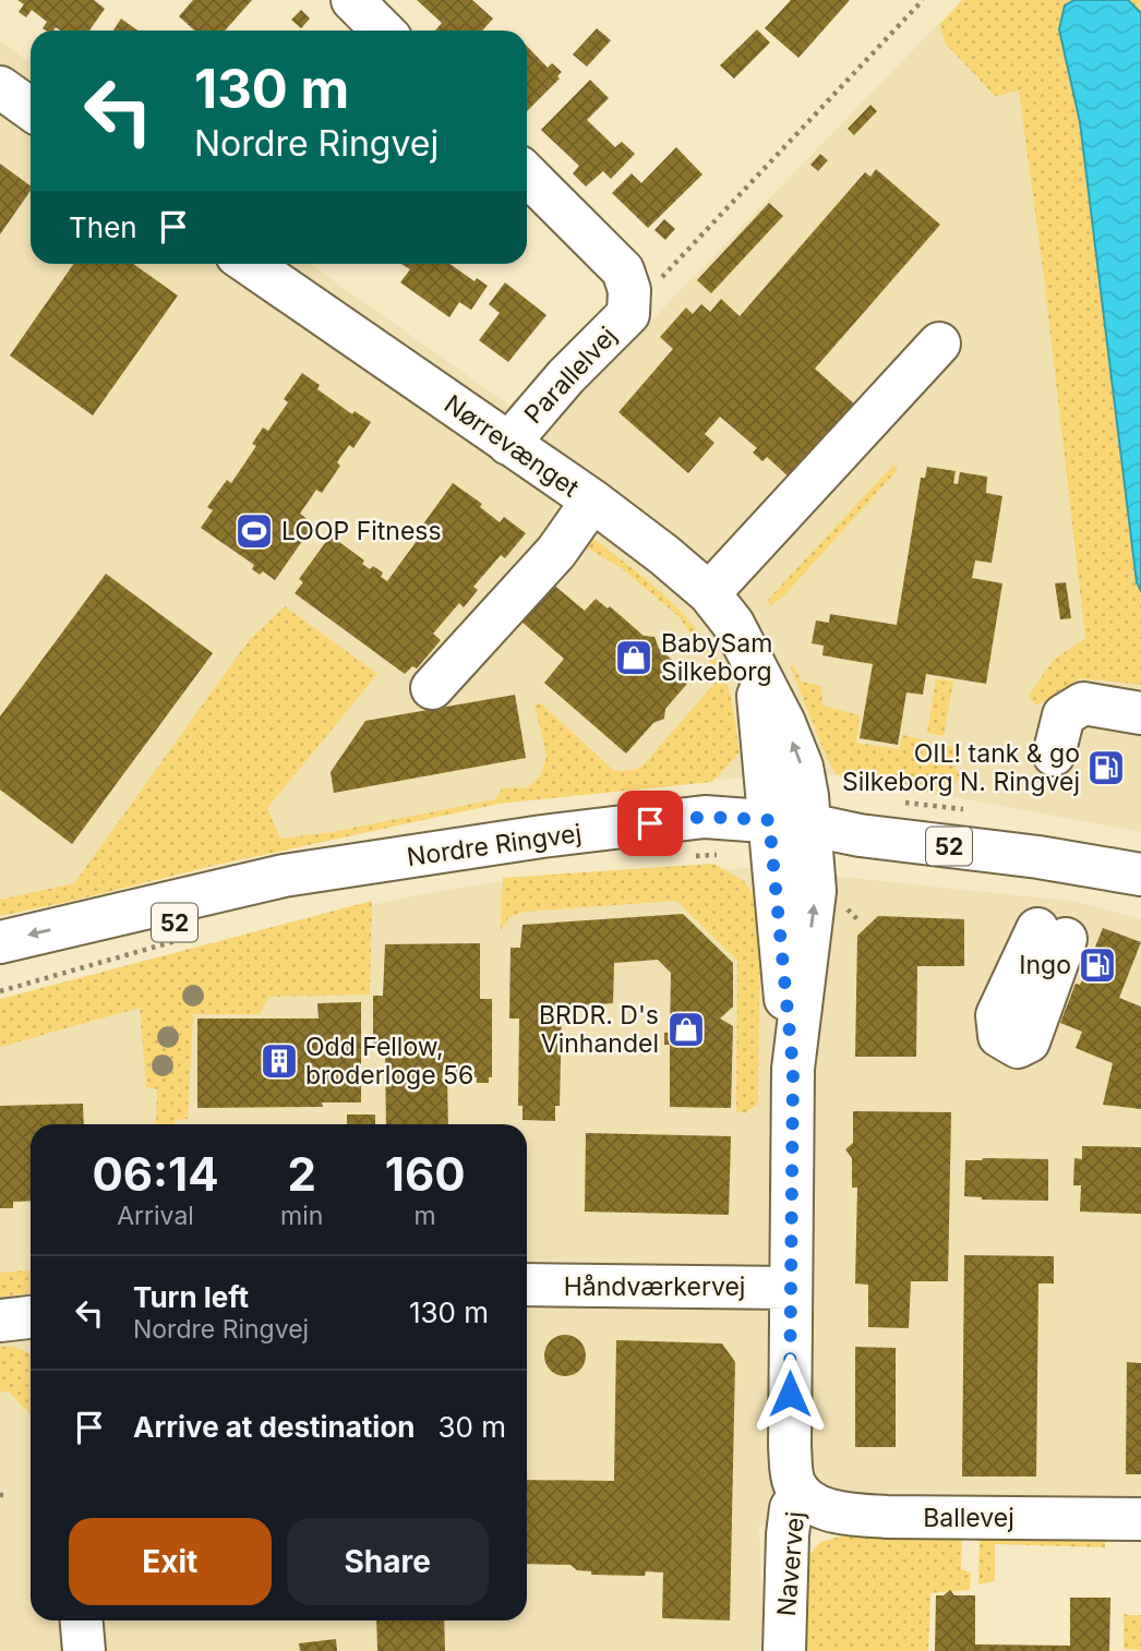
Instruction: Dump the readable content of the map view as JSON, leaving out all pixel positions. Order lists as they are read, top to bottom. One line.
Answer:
{"streets":{"street":["Parallelvej","Nørrevænget","Nordre Ringvej","52","Håndværkervej","Ballevej","Navervej"]},"crossings":[["Parallelvej","Nørrevænget"],["Nørrevænget","Nordre Ringvej"],["Nørrevænget","Navervej"],["Nordre Ringvej","Navervej"],["Håndværkervej","Navervej"],["Ballevej","Navervej"]],"places":{"sports":["LOOP Fitness"],"shop":["BabySam Silkeborg","BRDR. D's Vinhandel"],"fuel station":["OIL! tank & go Silkeborg N. Ringvej","Ingo"],"building":["Odd Fellow, broderloge 56"]},"page":{"turn":["130 m","Nordre Ringvej"],"then":"Then","eta":["06:14","Arrival","2","min","160","m"],"list":[{"name":"Turn left","note":"Nordre Ringvej","value":"130 m"},{"name":"Arrive at destination","value":"30 m"}],"buttons":["Exit","Share"]}}
